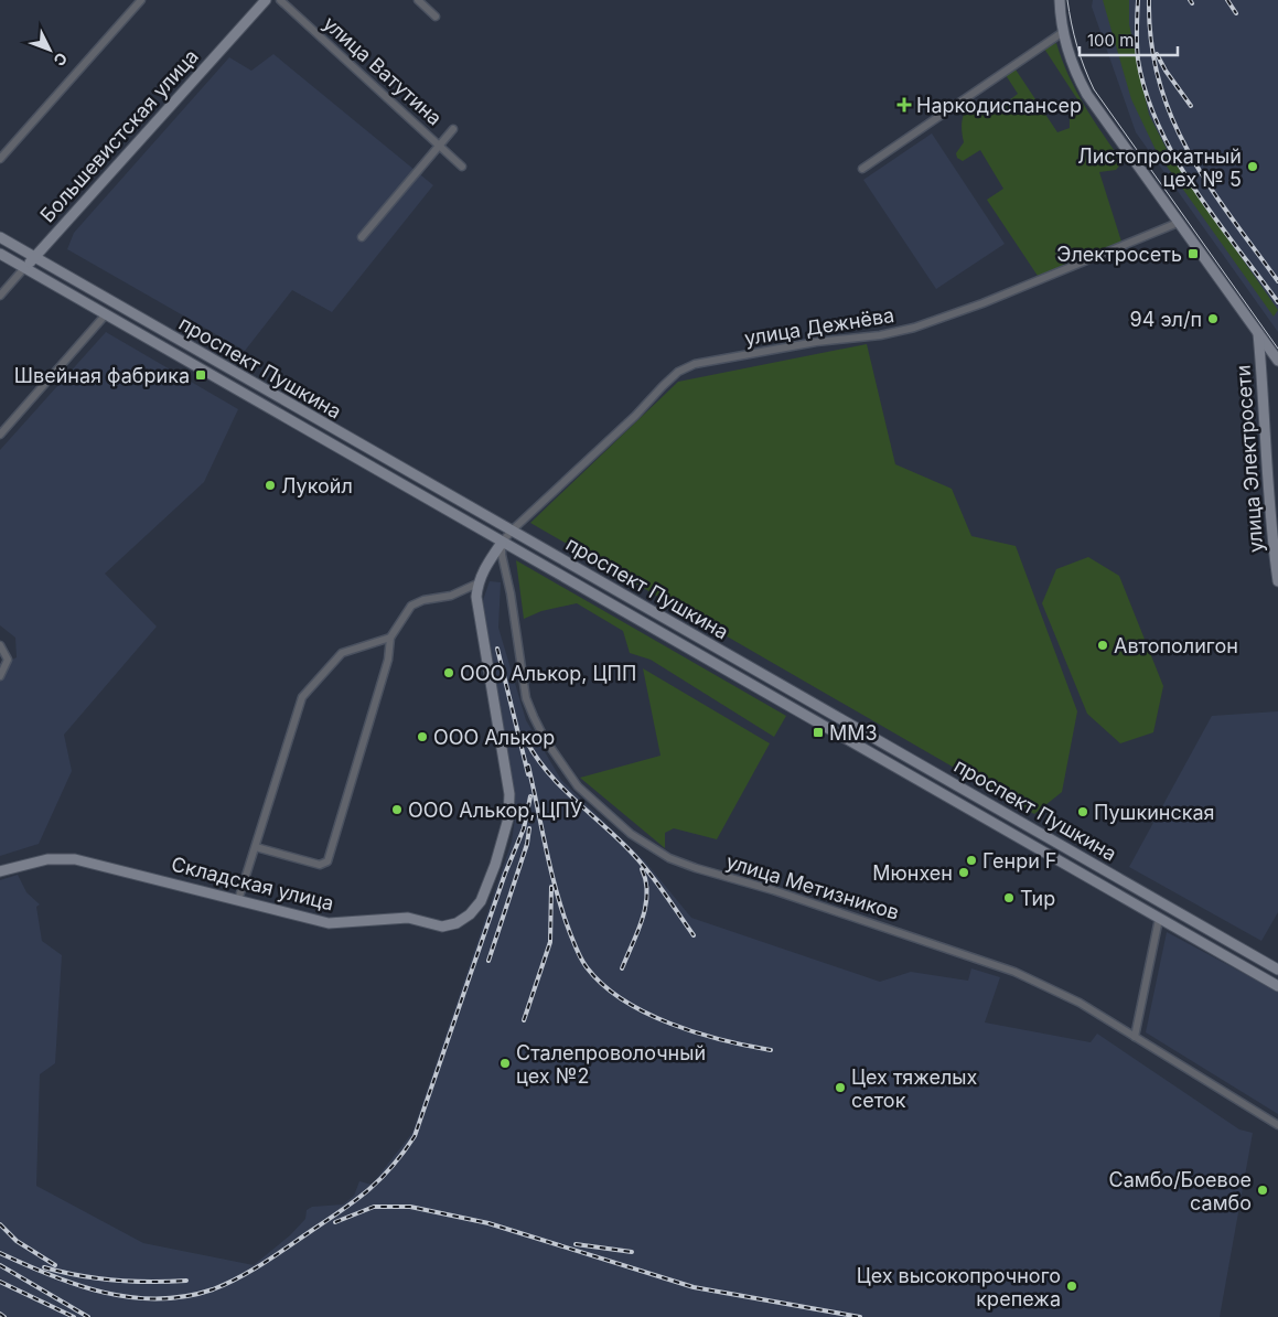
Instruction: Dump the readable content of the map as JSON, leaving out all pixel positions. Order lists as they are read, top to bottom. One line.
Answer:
{"streets":{"main road":["Большевистская улица","проспект Пушкина","улица Электросети","Складская улица"],"street":["улица Ватутина","улица Дежнёва","улица Метизников"]},"crossings":[["Большевистская улица","проспект Пушкина"],["улица Дежнёва","проспект Пушкина"],["улица Дежнёва","улица Метизников"],["проспект Пушкина","улица Метизников"]],"places":{"health":["Наркодиспансер"],"other":["Листопрокатный цех № 5","94 эл/п","Лукойл","Автополигон","ООО Алькор, ЦПП","ООО Алькор","ООО Алькор, ЦПУ","Пушкинская","Генри F","Мюнхен","Тир","Сталепроволочный цех №2","Цех тяжелых сеток","Самбо/Боевое самбо","Цех высокопрочного крепежа"],"transit":["Электросеть","Швейная фабрика","ММЗ"]},"scale_bar":"100 m","north":"bottom right"}
